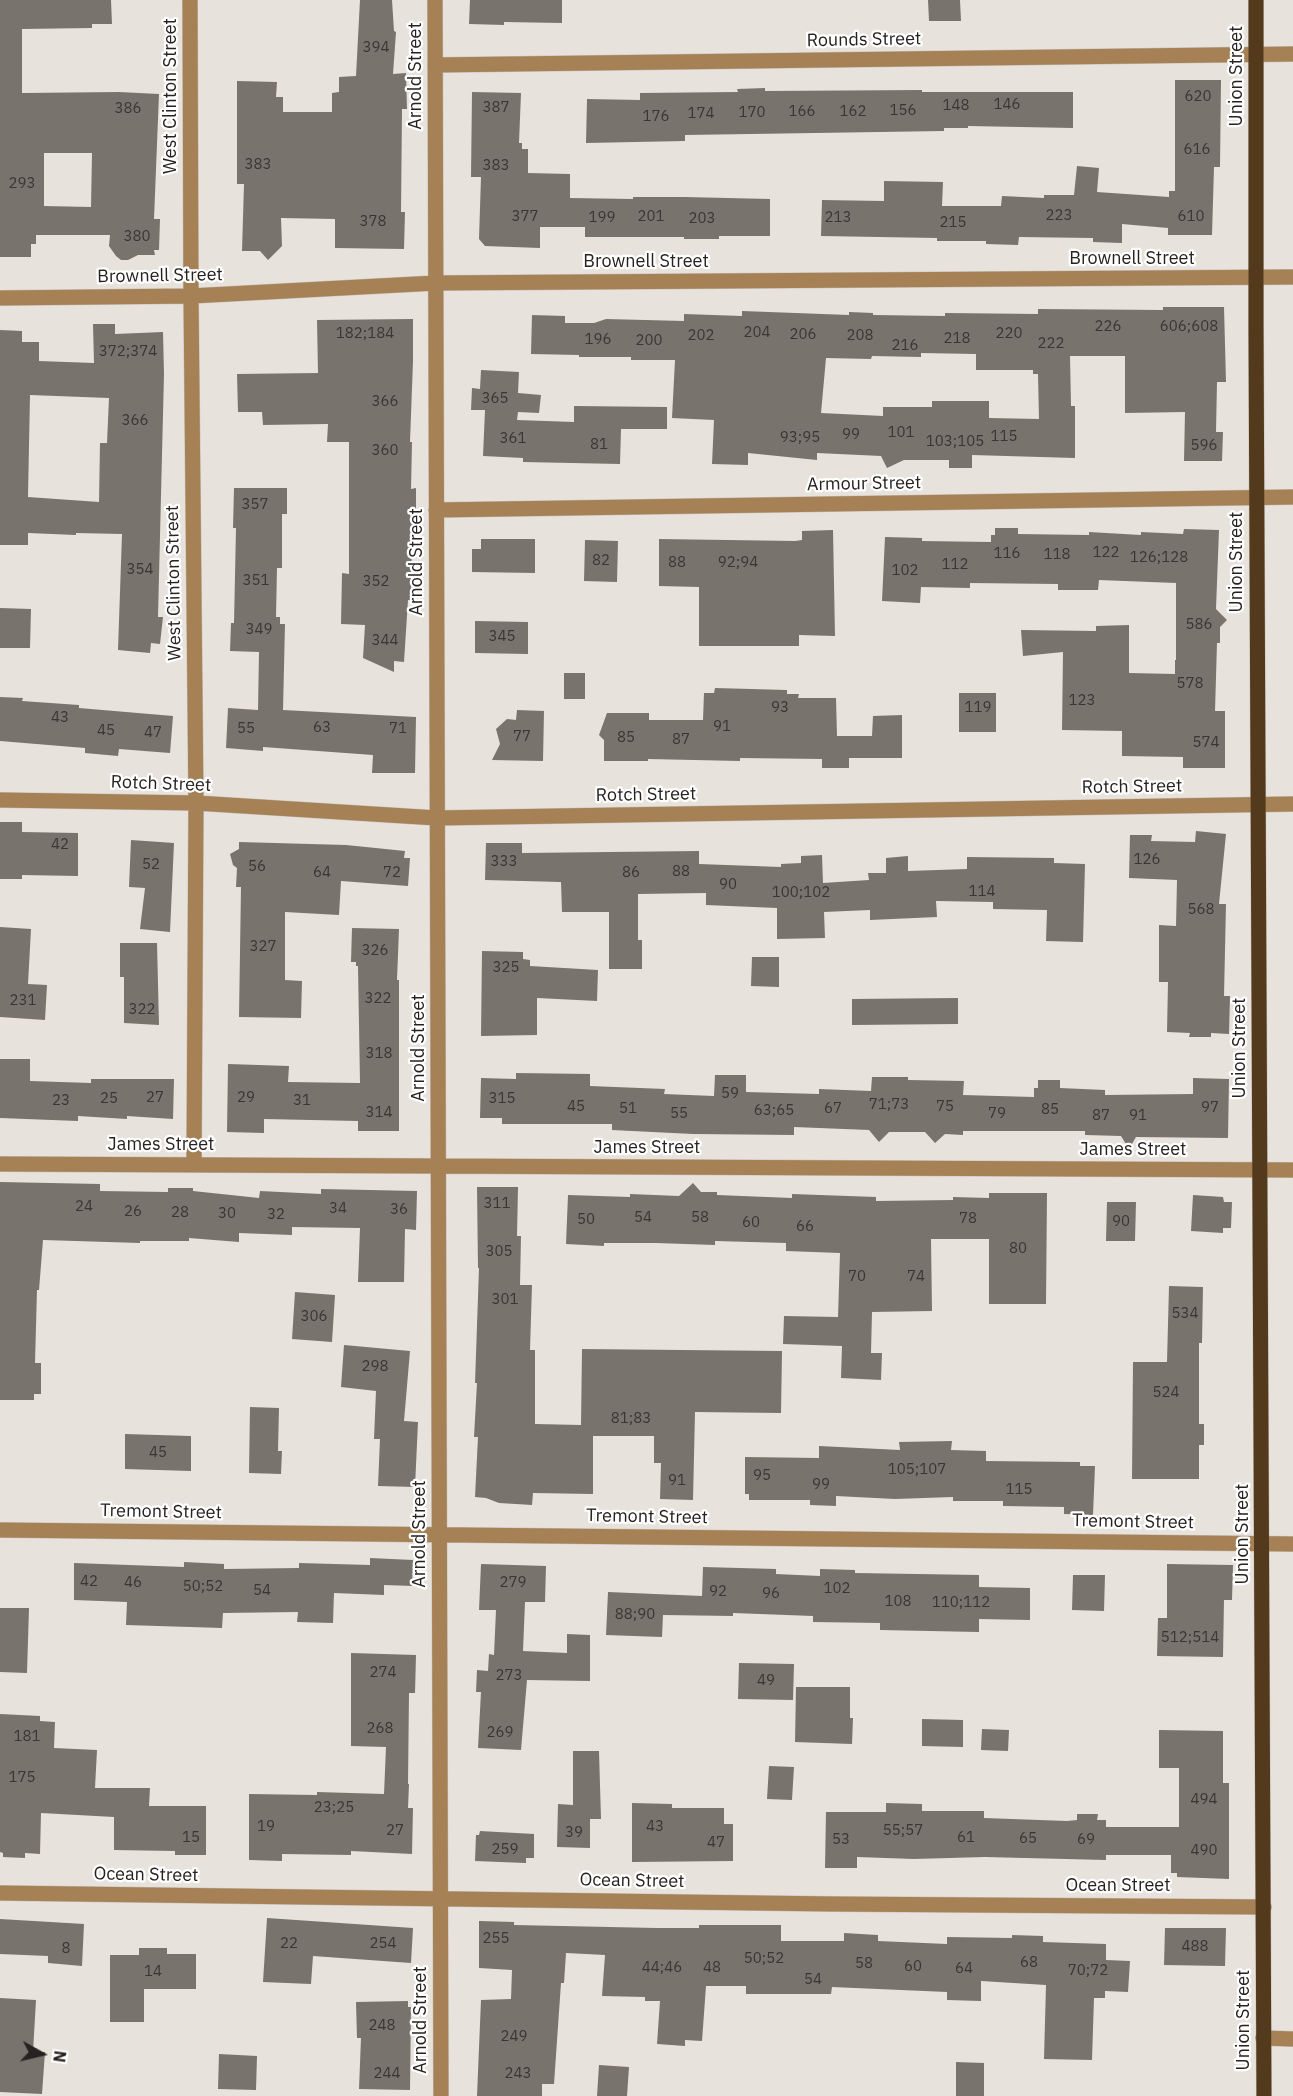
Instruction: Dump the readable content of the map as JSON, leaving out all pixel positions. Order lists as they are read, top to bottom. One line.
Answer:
{"streets":{"main road":["Union Street"],"street":["Rounds Street","Arnold Street","West Clinton Street","Brownell Street","Armour Street","Rotch Street","James Street","Tremont Street","Ocean Street"]},"crossings":[["Rounds Street","Arnold Street"],["Rounds Street","Union Street"],["Arnold Street","Brownell Street"],["Arnold Street","Armour Street"],["Arnold Street","Rotch Street"],["Arnold Street","James Street"],["Arnold Street","Tremont Street"],["Arnold Street","Ocean Street"],["Union Street","Brownell Street"],["Union Street","Armour Street"],["Union Street","Rotch Street"],["Union Street","James Street"],["Union Street","Tremont Street"],["Union Street","Ocean Street"],["West Clinton Street","Brownell Street"],["West Clinton Street","Rotch Street"],["West Clinton Street","James Street"]],"house_numbers":["394","620","146","148","387","386","156","166","162","170","174","176","616","383","383","293","223","377","201","610","199","213","203","378","215","380","226","606;608","204","182;184","220","206","202","208","218","196","200","222","216","372;374","365","366","366","101","99","115","93;95","361","103;105","81","596","360","357","122","116","118","126;128","82","88","92;94","112","354","102","351","352","586","349","345","344","578","123","93","119","43","91","63","55","71","45","47","77","85","87","574","42","126","333","52","56","88","64","72","86","90","114","100;102","568","327","326","325","322","231","322","318","59","27","29","25","315","23","31","71;73","45","75","97","51","67","85","63;65","314","55","79","87","91","311","24","34","36","26","28","30","32","54","58","78","50","90","60","66","80","305","70","74","301","534","306","298","524","81;83","45","105;107","95","91","99","115","42","46","279","50;52","102","54","92","96","108","110;112","88;90","512;514","274","273","49","268","269","181","175","494","23;25","19","43","27","55;57","39","15","61","65","53","69","47","259","490","255","22","254","488","8","50;52","68","58","60","44;46","48","64","70;72","14","54","248","249","244","243"],"north":"right"}
